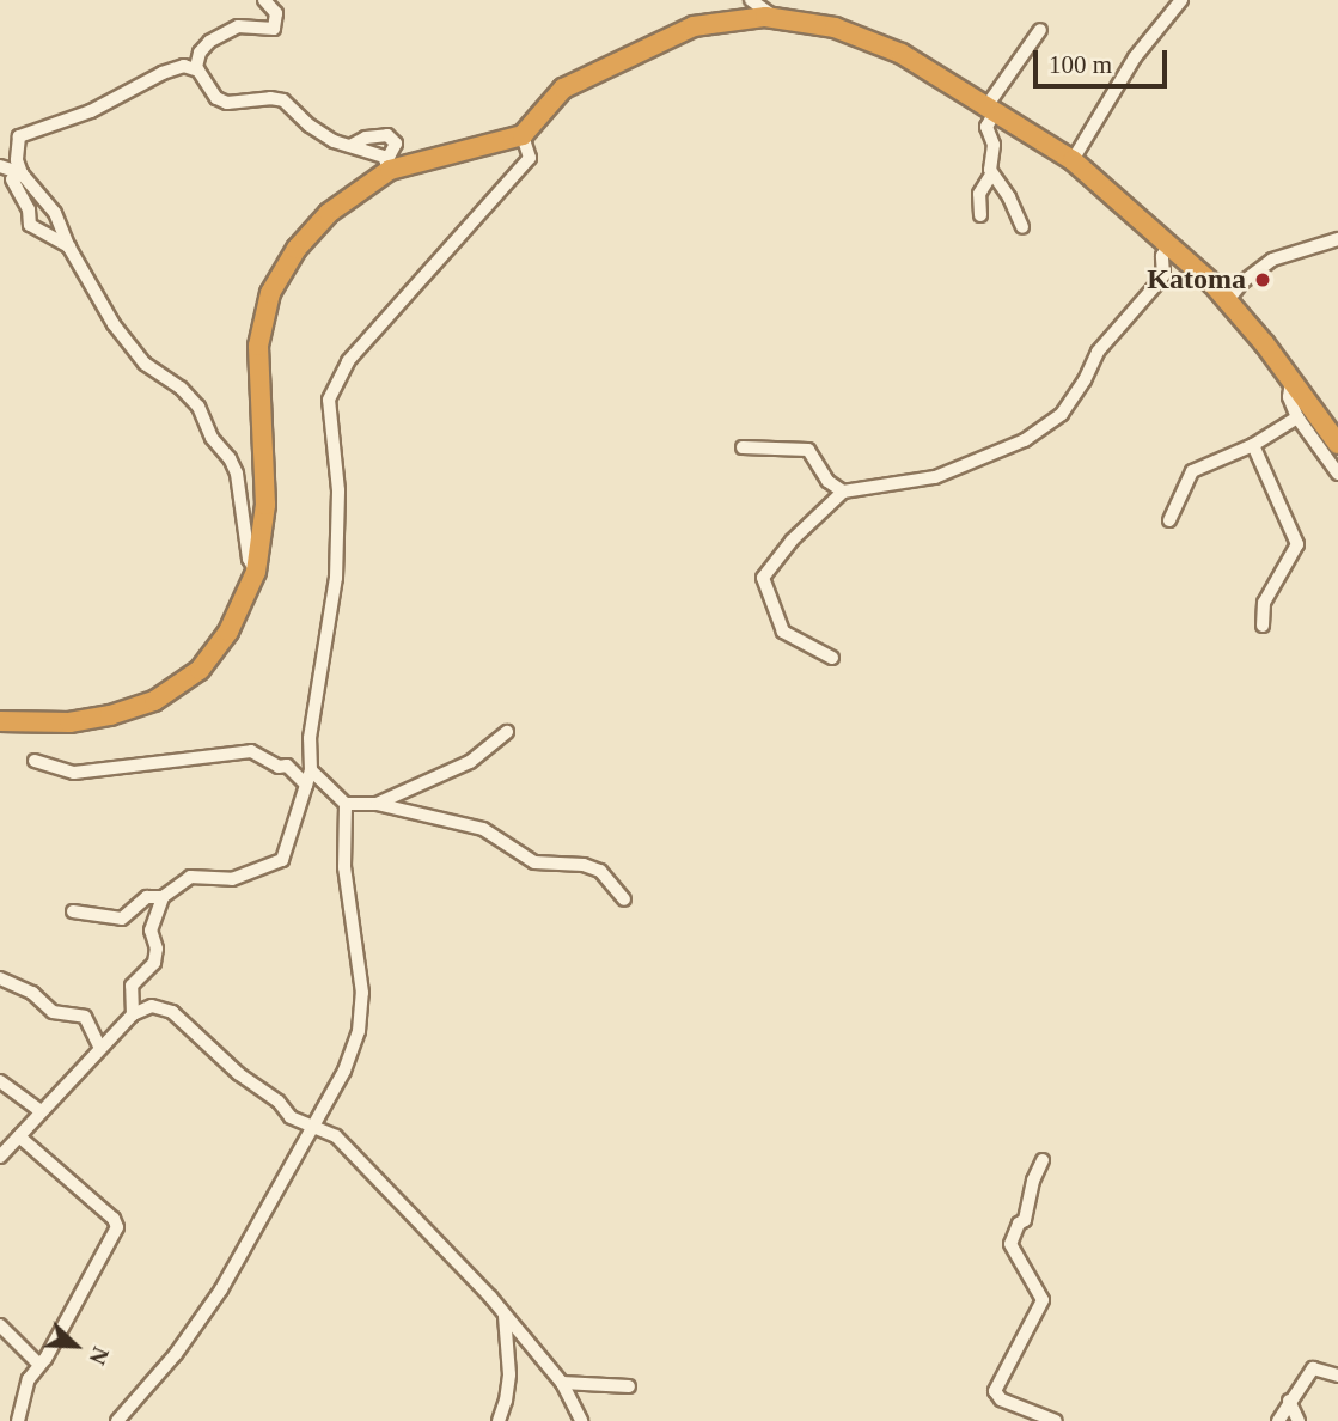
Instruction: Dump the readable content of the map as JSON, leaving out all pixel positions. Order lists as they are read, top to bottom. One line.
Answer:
{"places":["Katoma"],"scale_bar":"100 m","north":"bottom right"}
